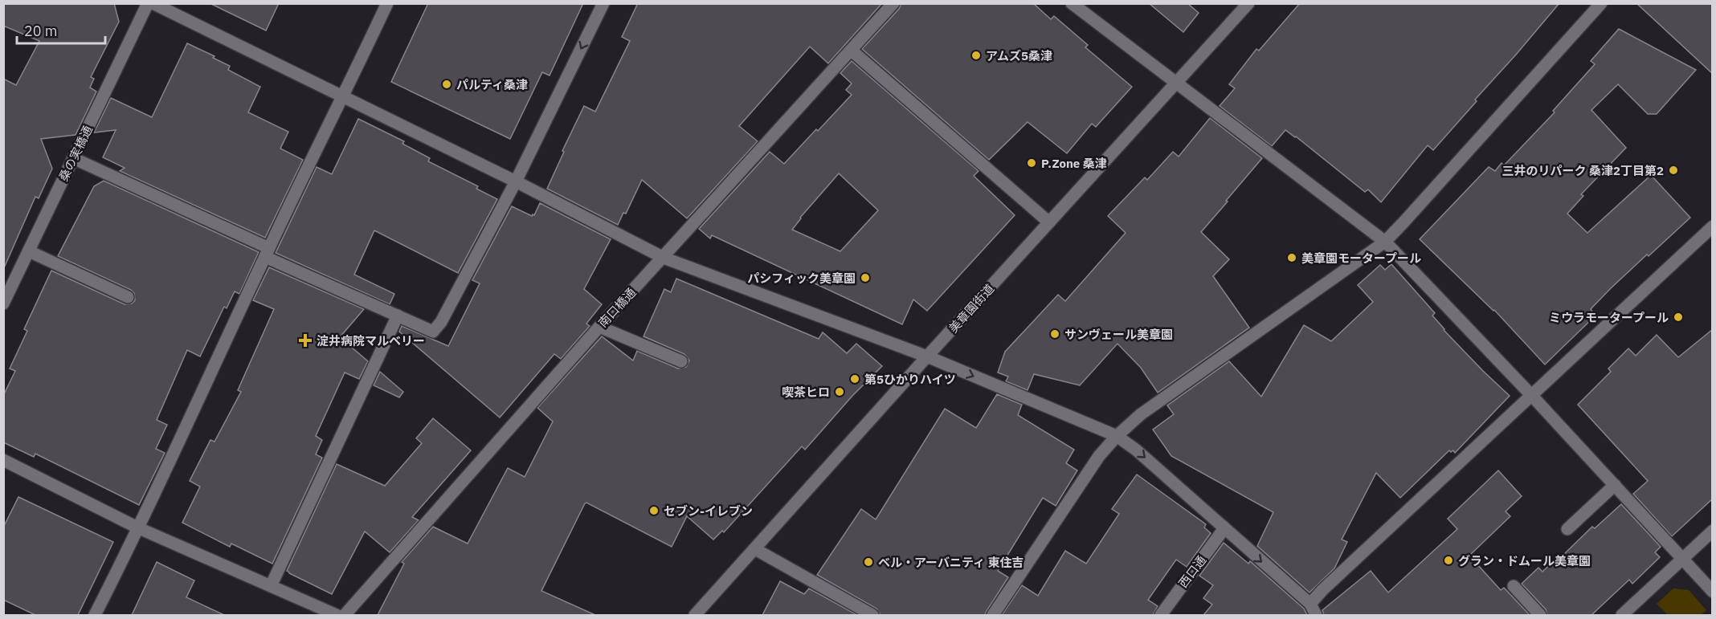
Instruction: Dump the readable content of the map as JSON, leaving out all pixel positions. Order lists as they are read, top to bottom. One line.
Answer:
{"streets":{"street":["桑の実橋通","南口橋通","美章園街道","西口通"]},"places":{"other":["アムズ5桑津","パルティ桑津","P.Zone 桑津","三井のリパーク 桑津2丁目第2","美章園モータープール","パシフィック美章園","ミウラモータープール","サンヴェール美章園","第5ひかりハイツ","喫茶ヒロ","セブン-イレブン","グラン・ドムール美章園","ベル・アーバニティ 東住吉"],"health":["淀井病院マルベリー"]},"scale_bar":"20 m"}
